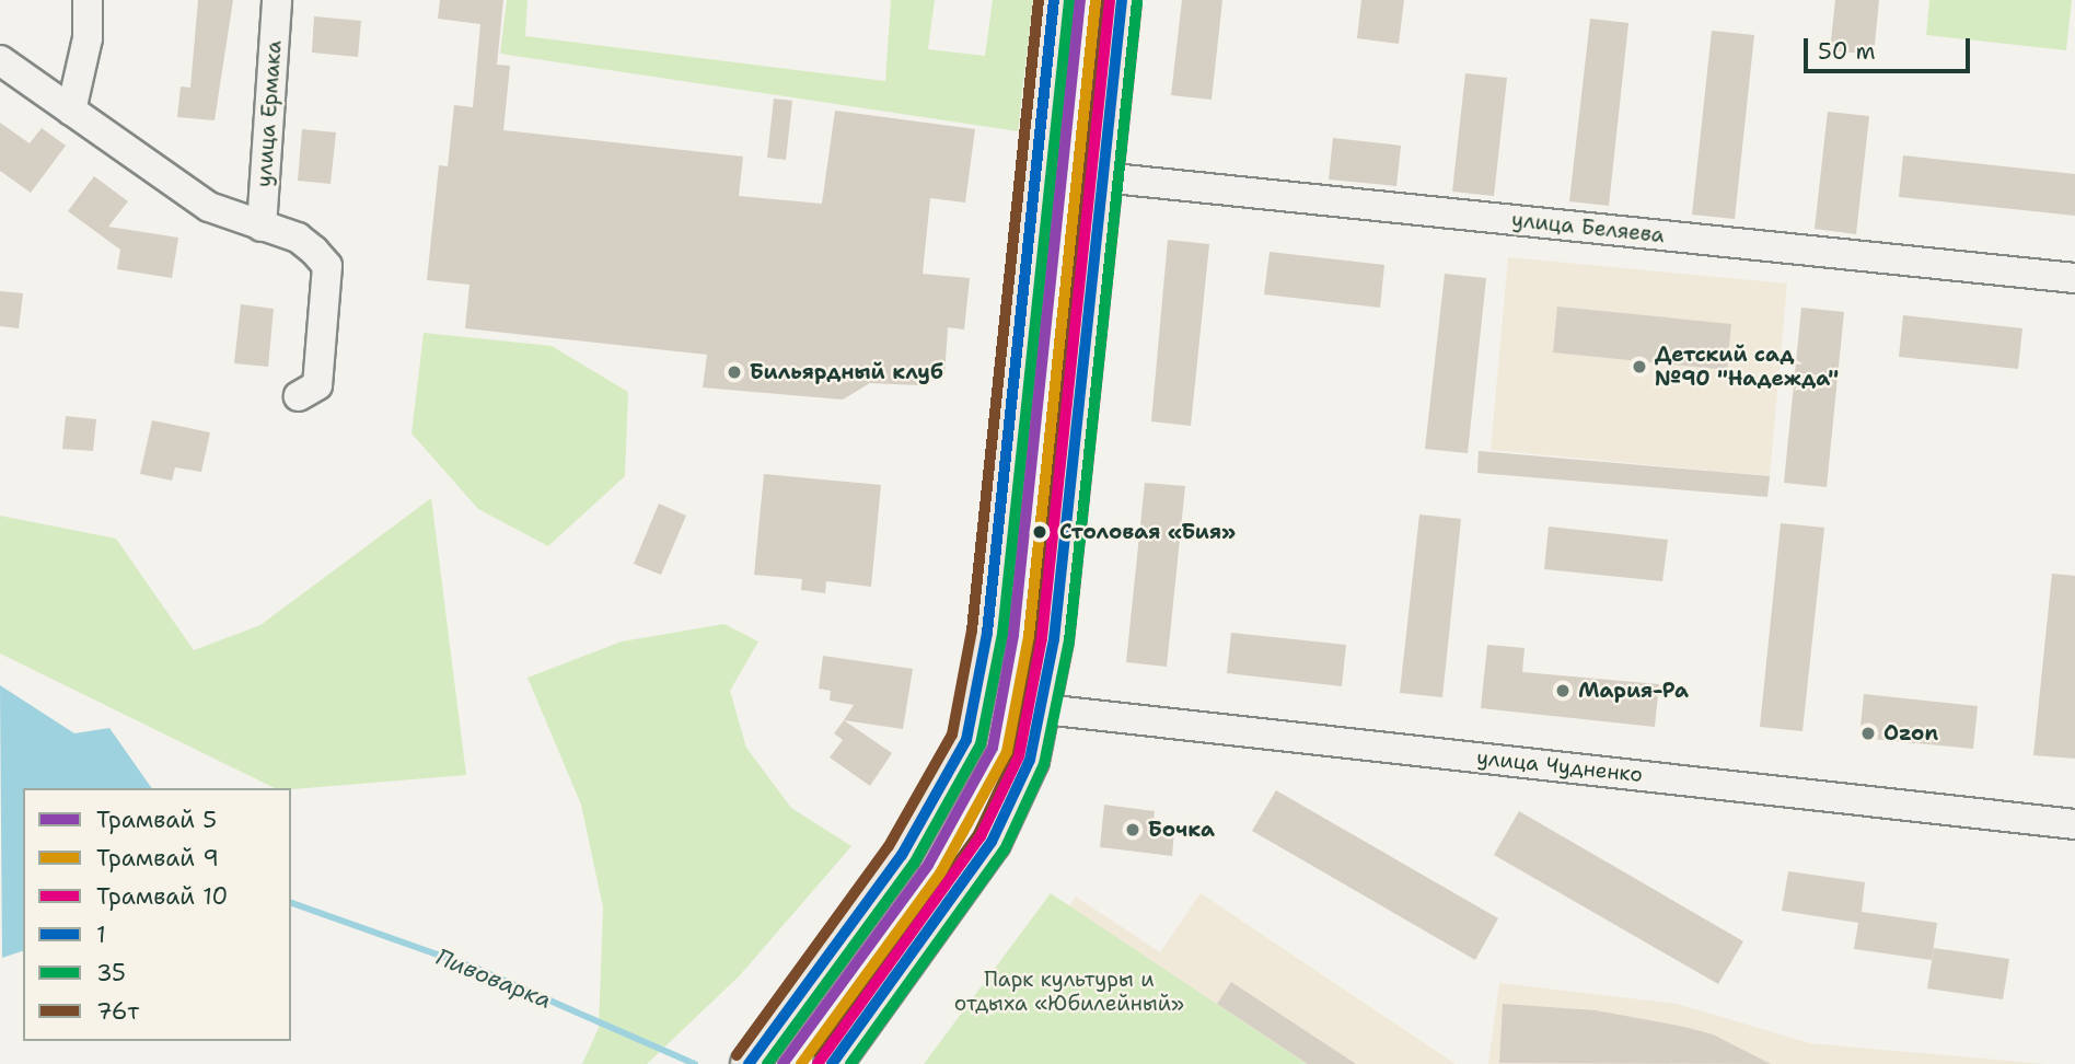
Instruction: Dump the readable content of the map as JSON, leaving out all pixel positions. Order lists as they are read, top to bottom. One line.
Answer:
{"streets":{"street":["улица Ермака","улица Беляева","улица Чудненко"]},"water":["Пивоварка"],"parks":["Парк культуры и отдыха «Юбилейный»"],"places":["Детский сад №90 \"Надежда\"","Бильярдный клуб","Столовая «Бия»","Мария-Ра","Ozon","Бочка"],"lines":["tram line 5","transit line 1","transit line 76т","tram line 9","tram line 10","transit line 35"],"legend":["Трамвай 5","Трамвай 9","Трамвай 10","1","35","76т"],"scale_bar":"50 m"}
